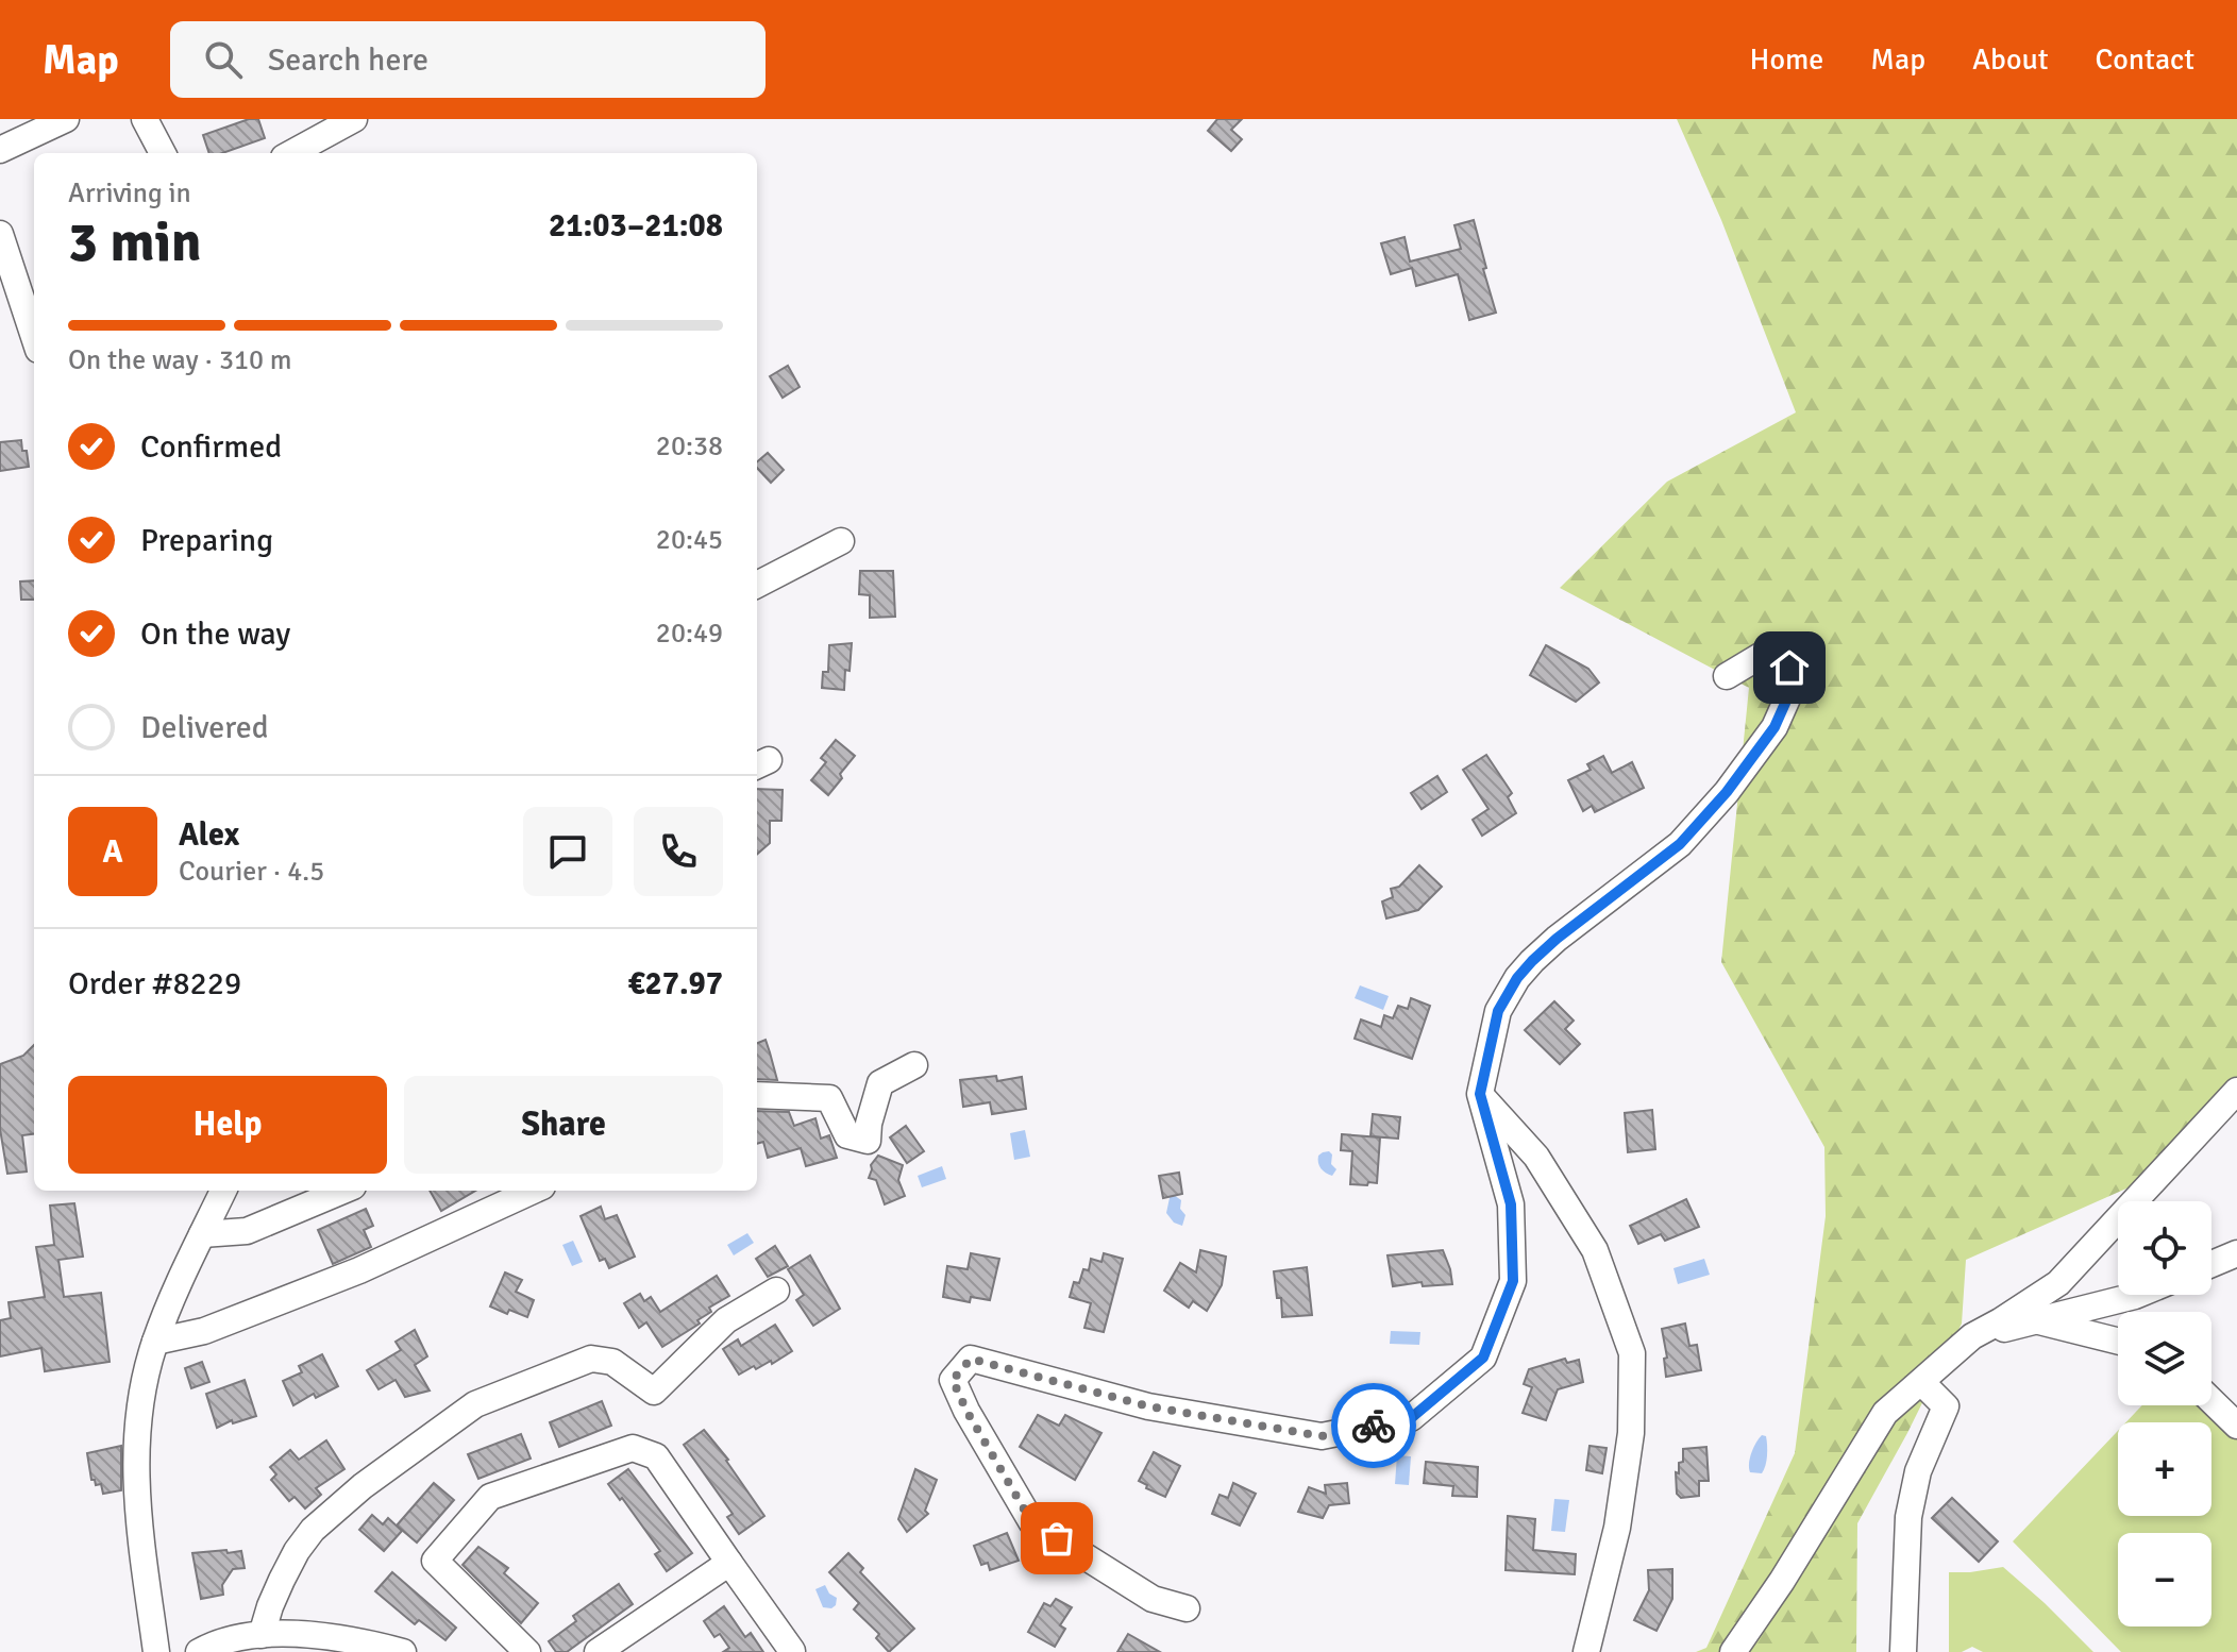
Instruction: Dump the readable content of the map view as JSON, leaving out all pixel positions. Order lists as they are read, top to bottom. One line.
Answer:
{"page":{"header":"Map","search":"Search here","nav":["Home","Map","About","Contact"],"heading":["3 min","Arriving in","21:03–21:08"],"panel":["Alex","Courier · 4.5","Order #8229","€27.97"],"bar":"On the way · 310 m","list":[["Confirmed","20:38"],["Preparing","20:45"],["On the way","20:49"],"Delivered"],"round":"A","buttons":["Help","Share"],"map_buttons":["+","−"]}}
